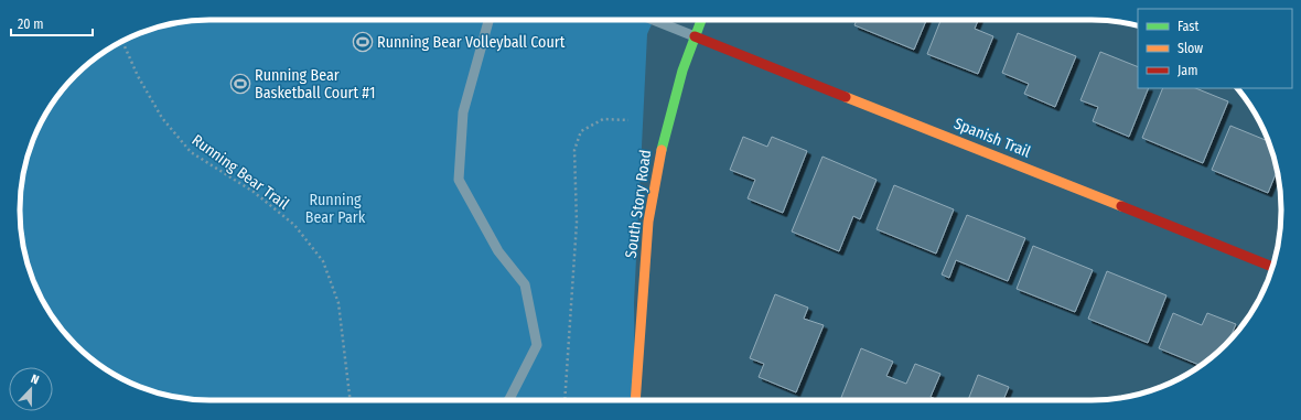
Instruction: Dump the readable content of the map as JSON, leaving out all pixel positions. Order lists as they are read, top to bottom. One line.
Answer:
{"streets":{"street":["Spanish Trail","South Story Road"],"path":["Running Bear Trail"]},"crossings":[["Spanish Trail","South Story Road"]],"parks":["Running Bear Park"],"places":{"sports":["Running Bear Volleyball Court","Running Bear Basketball Court #1"]},"legend":["Fast","Slow","Jam"],"scale_bar":"20 m","north":"top"}
